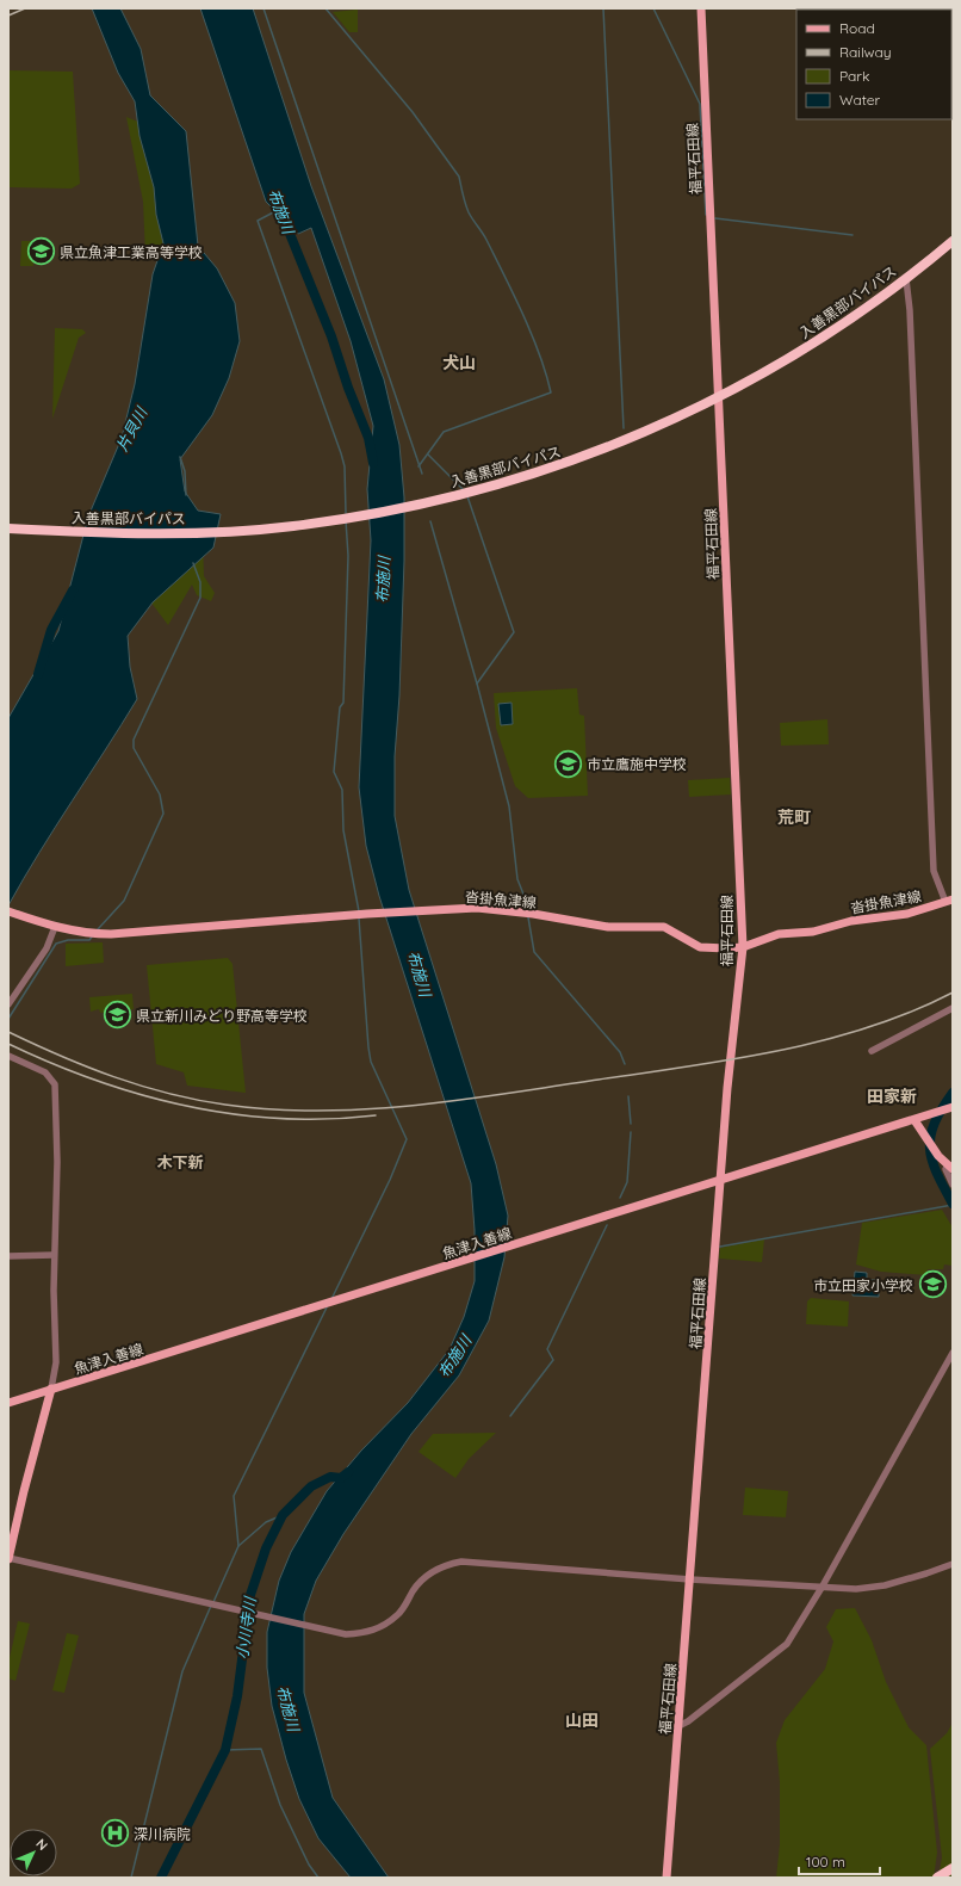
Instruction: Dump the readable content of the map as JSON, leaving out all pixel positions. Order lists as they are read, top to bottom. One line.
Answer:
{"streets":{"highway":["入善黒部バイパス"],"main road":["福平石田線","沓掛魚津線","魚津入善線"]},"crossings":[["福平石田線","入善黒部バイパス"],["福平石田線","沓掛魚津線"],["福平石田線","魚津入善線"]],"districts":["犬山","荒町","田家新","木下新","山田"],"water":["布施川","片貝川","小川寺川"],"places":{"school or university":["県立魚津工業高等学校","市立鷹施中学校","県立新川みどり野高等学校","市立田家小学校"],"hospital":["深川病院"]},"legend":["Road","Railway","Park","Water"],"scale_bar":"100 m","north":"top right"}
